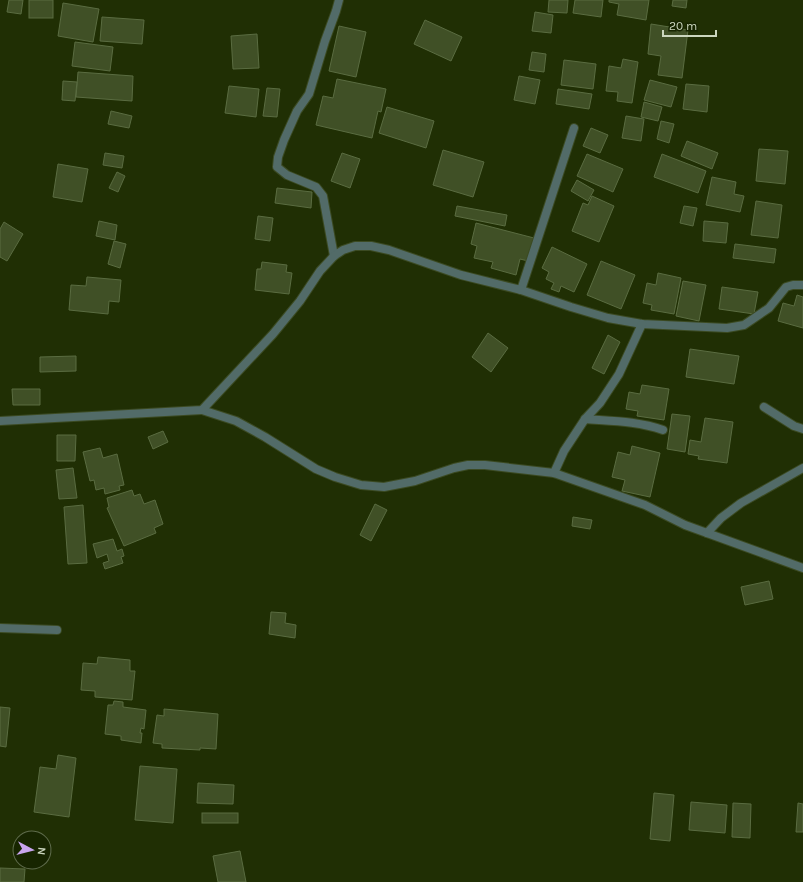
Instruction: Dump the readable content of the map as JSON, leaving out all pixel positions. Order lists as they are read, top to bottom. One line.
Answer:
{"scale_bar":"20 m","north":"right"}
